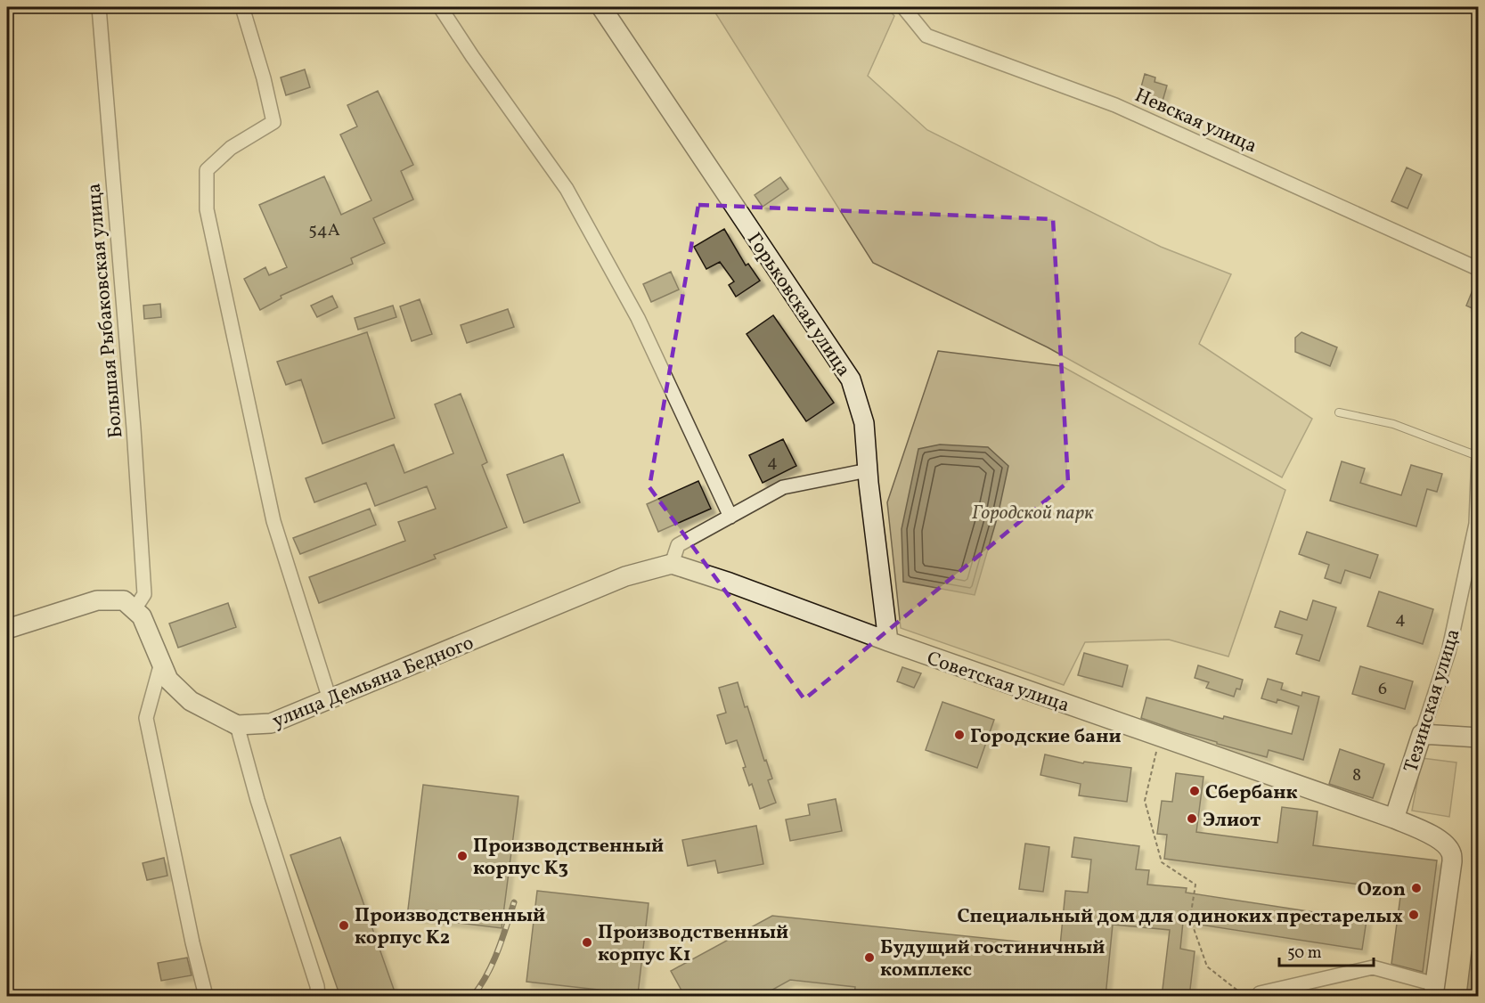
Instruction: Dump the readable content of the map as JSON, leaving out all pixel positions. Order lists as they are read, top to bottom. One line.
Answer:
{"streets":{"main road":["Горьковская улица","улица Демьяна Бедного","Советская улица","Тезинская улица"],"street":["Невская улица","Большая Рыбаковская улица"]},"crossings":[["Горьковская улица","Советская улица"],["Большая Рыбаковская улица","улица Демьяна Бедного"],["улица Демьяна Бедного","Советская улица"],["Советская улица","Тезинская улица"]],"parks":["Городской парк"],"places":["Городские бани","Сбербанк","Элиот","Производственный корпус K3","Ozon","Специальный дом для одиноких престарелых","Производственный корпус K2","Производственный корпус K1","Будущий гостиничный комплекс"],"house_numbers":["54А","4","4","6","8"],"scale_bar":"50 m"}
